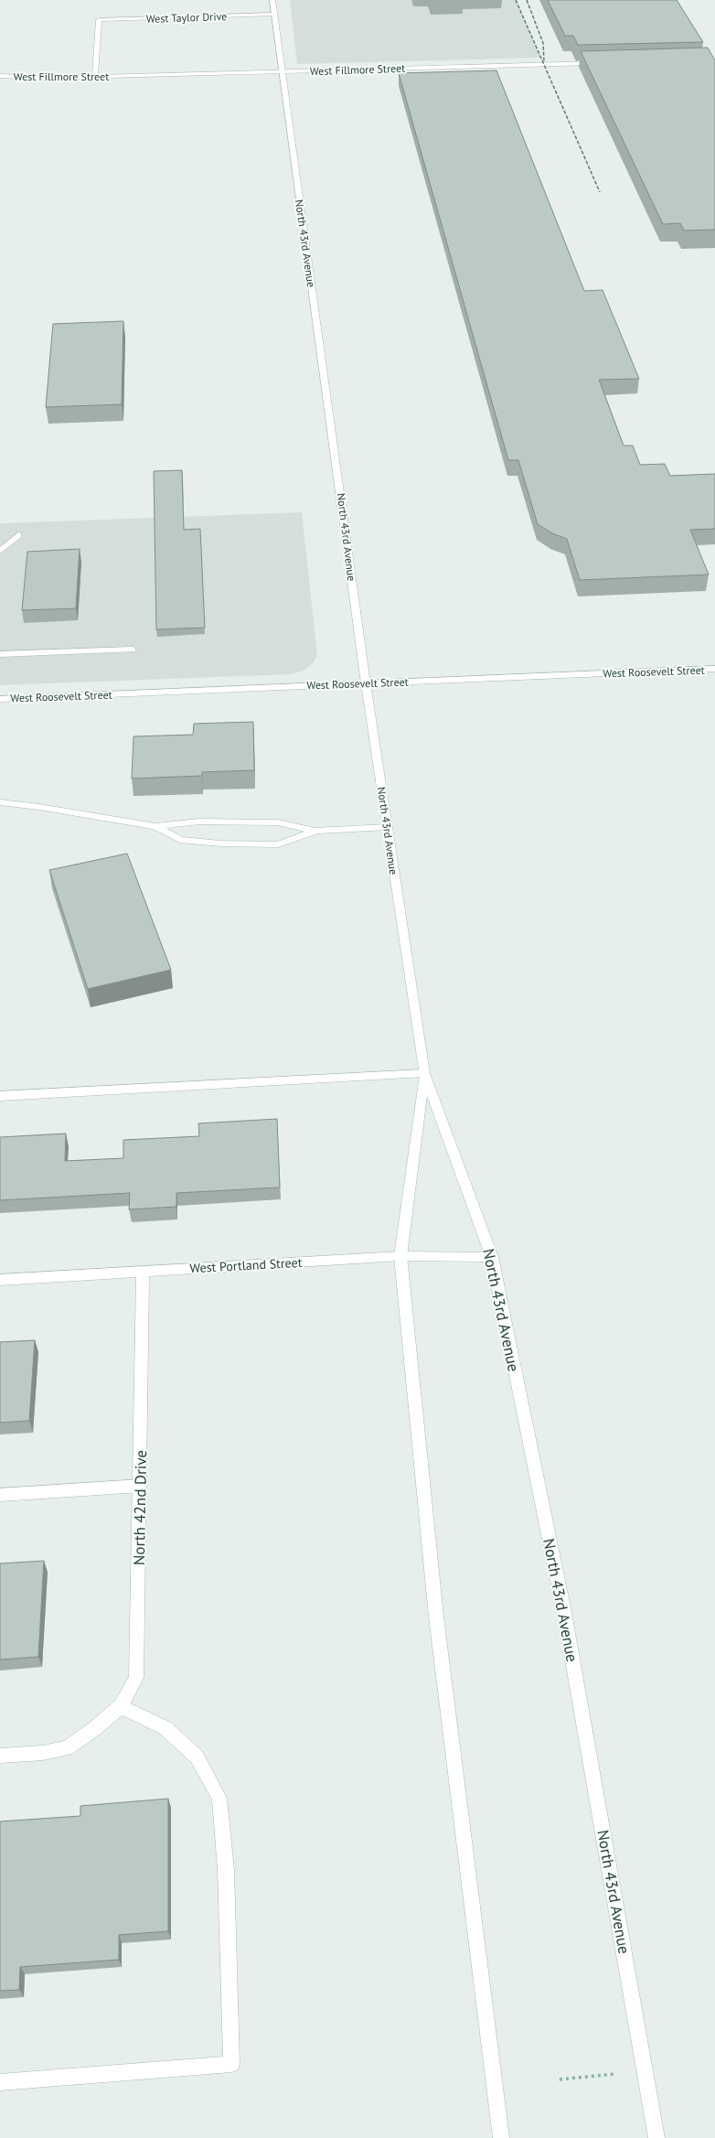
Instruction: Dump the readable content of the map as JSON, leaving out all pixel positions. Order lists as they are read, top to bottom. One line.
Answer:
{"streets":{"main road":["West Taylor Drive","West Fillmore Street","North 43rd Avenue","West Roosevelt Street","West Portland Street","North 42nd Drive"]},"crossings":[["West Taylor Drive","West Fillmore Street"],["West Taylor Drive","North 43rd Avenue"],["West Fillmore Street","North 43rd Avenue"],["North 43rd Avenue","West Roosevelt Street"],["North 43rd Avenue","West Portland Street"],["West Portland Street","North 42nd Drive"]]}
